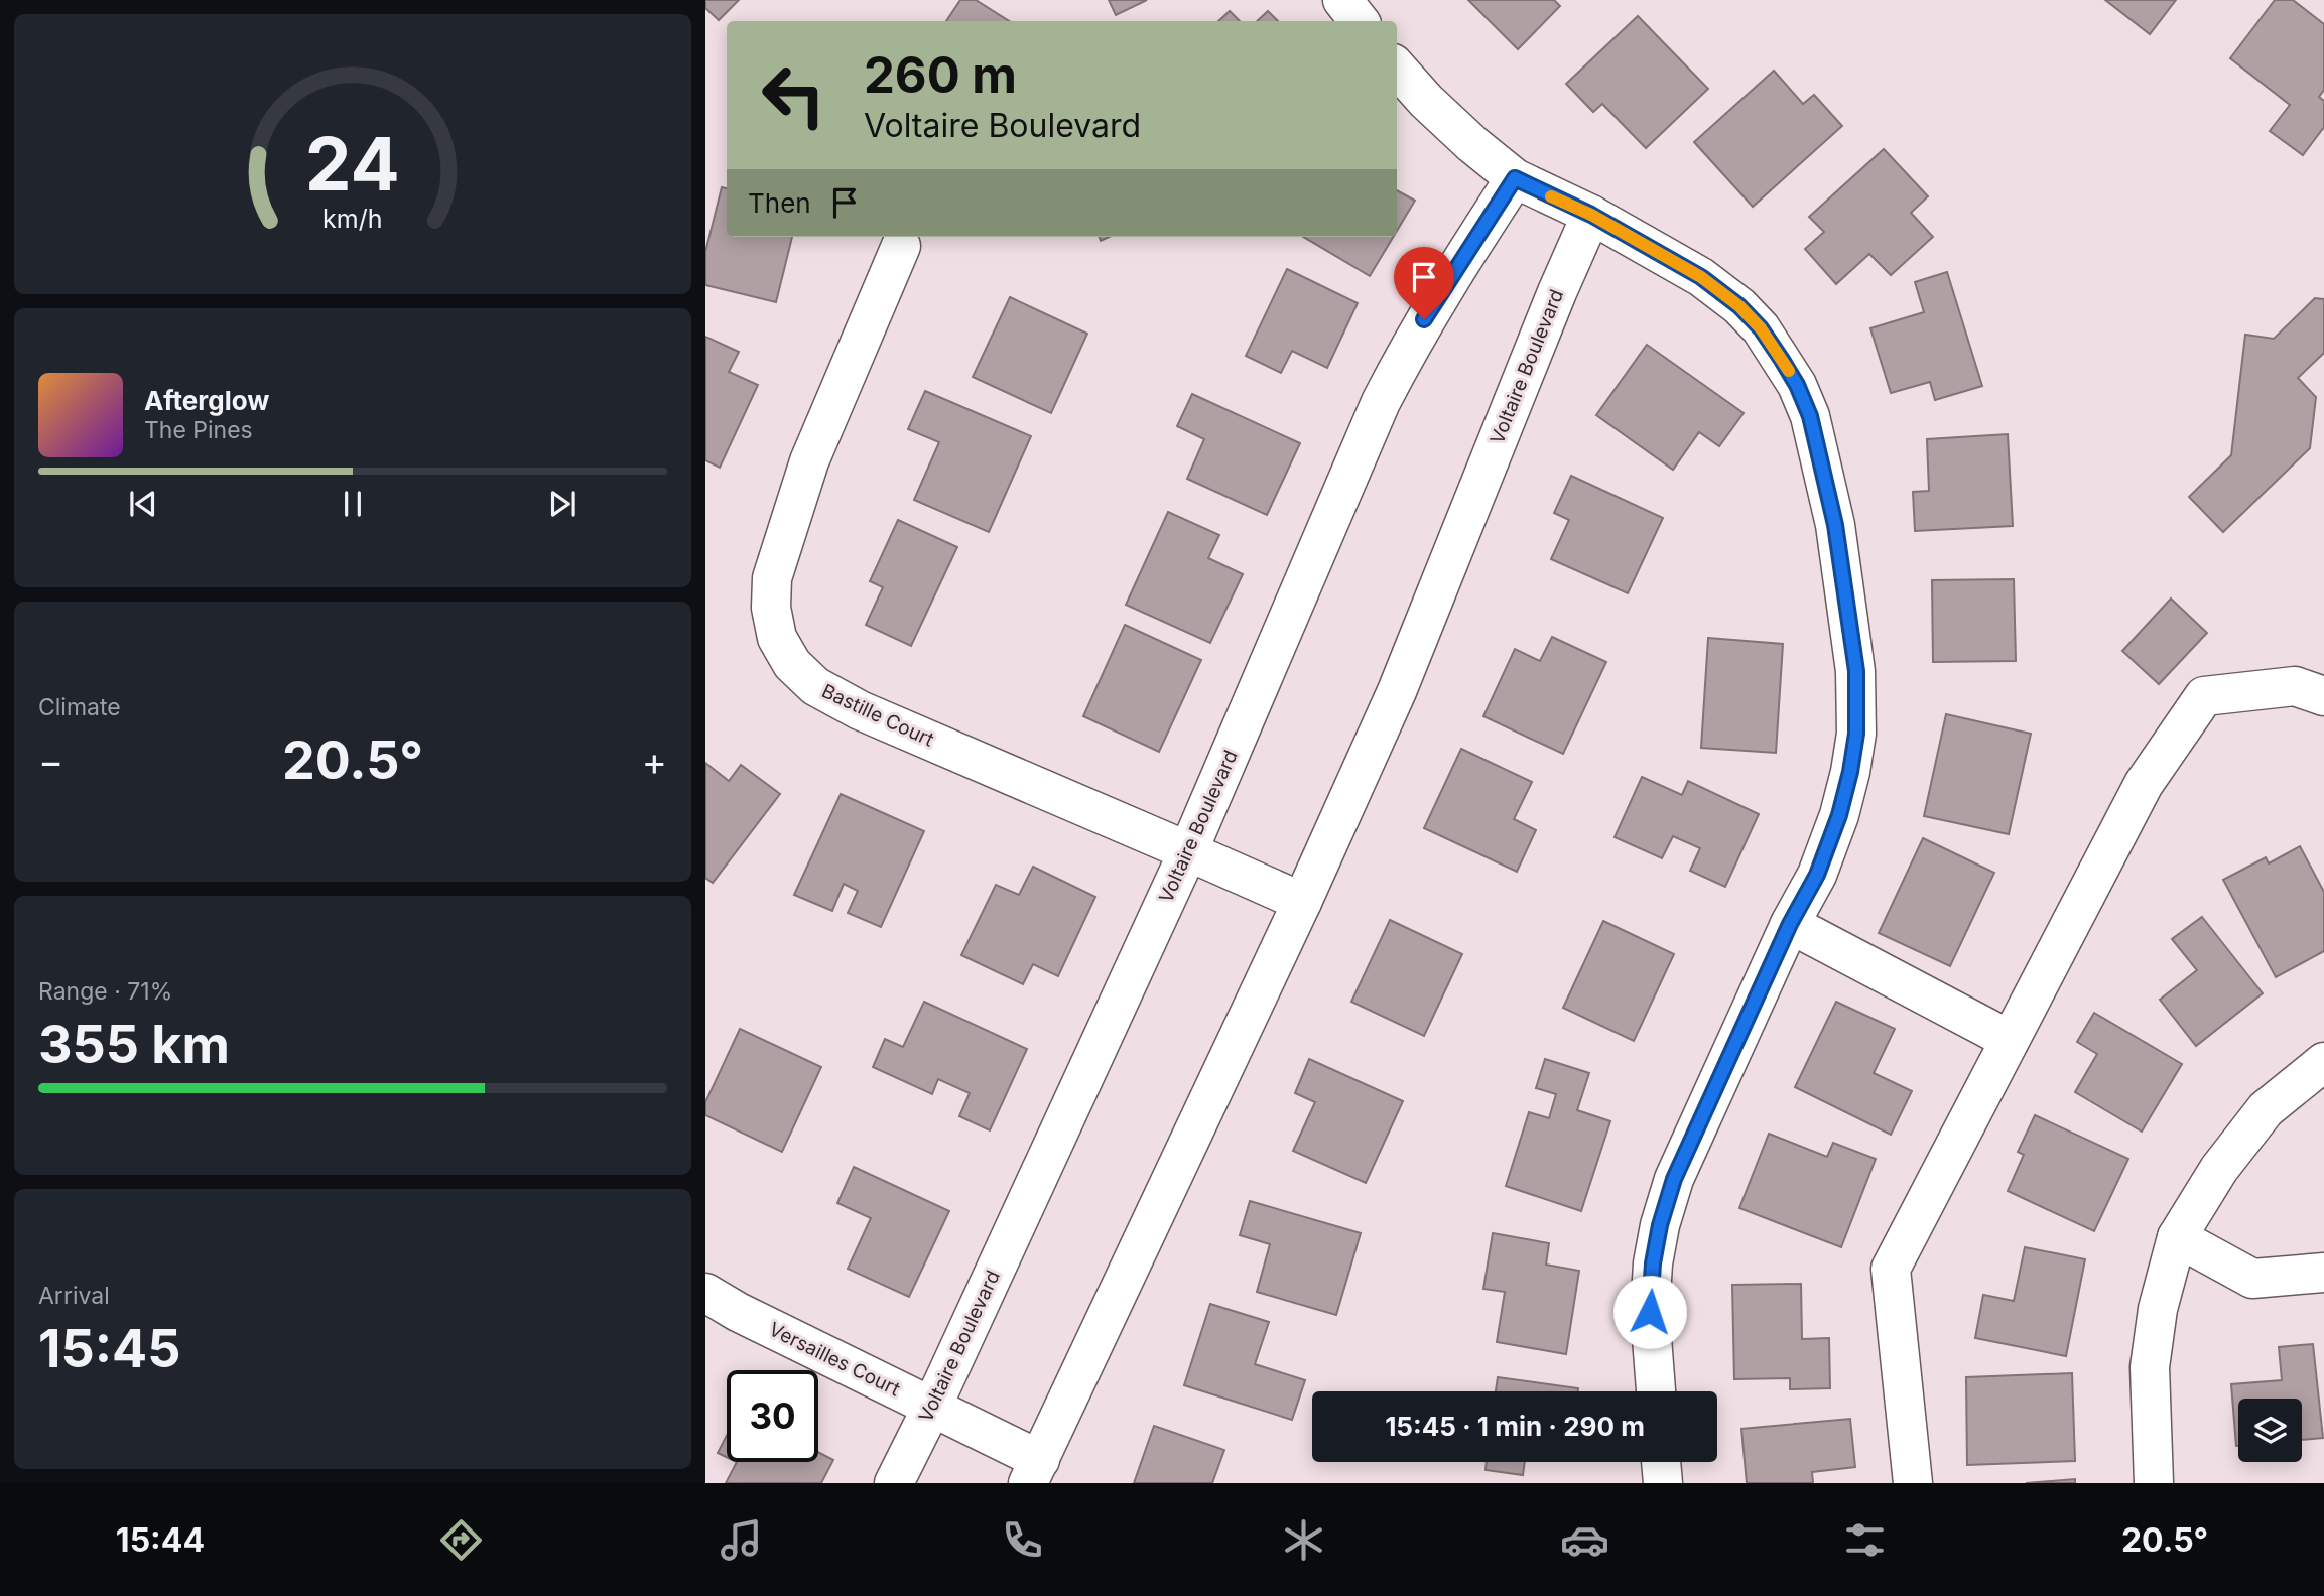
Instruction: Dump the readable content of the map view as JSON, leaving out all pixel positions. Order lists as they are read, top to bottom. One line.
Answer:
{"streets":{"street":["Voltaire Boulevard","Bastille Court","Versailles Court"]},"crossings":[["Voltaire Boulevard","Bastille Court"],["Voltaire Boulevard","Versailles Court"]],"page":{"turn":["260 m","Voltaire Boulevard"],"then":"Then","song":["Afterglow","The Pines"],"tile":["Climate",["Range · 71%","355 km"],["Arrival","15:45"]],"heat":["−","20.5°","+"],"limit":"30","trip":"15:45 · 1 min · 290 m","tabs":["15:44","20.5°"],"gauge":["24","km/h"]}}
